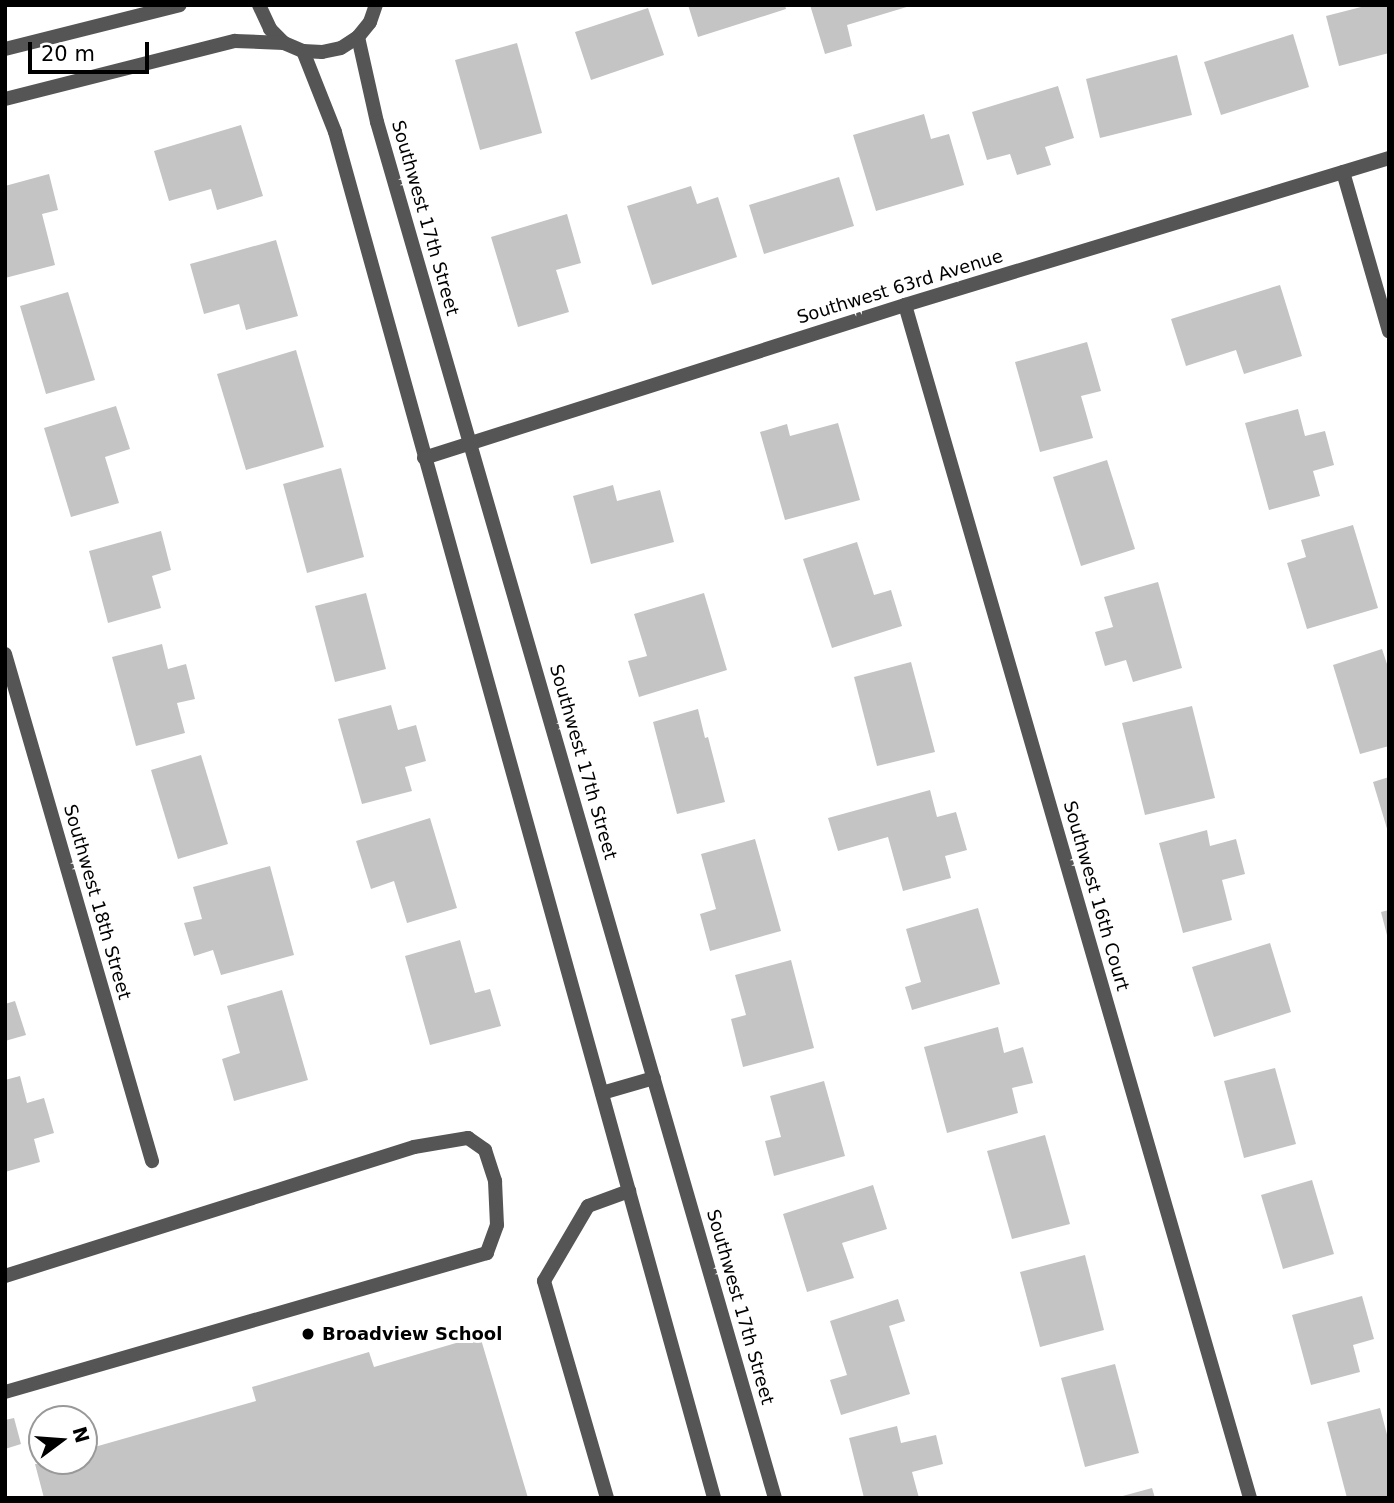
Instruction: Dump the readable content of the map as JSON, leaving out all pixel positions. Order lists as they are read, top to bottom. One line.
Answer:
{"streets":{"street":["Southwest 17th Street","Southwest 63rd Avenue","Southwest 16th Court","Southwest 18th Street"]},"crossings":[["Southwest 17th Street","Southwest 63rd Avenue"],["Southwest 63rd Avenue","Southwest 16th Court"]],"places":["Broadview School"],"scale_bar":"20 m","north":"right"}
